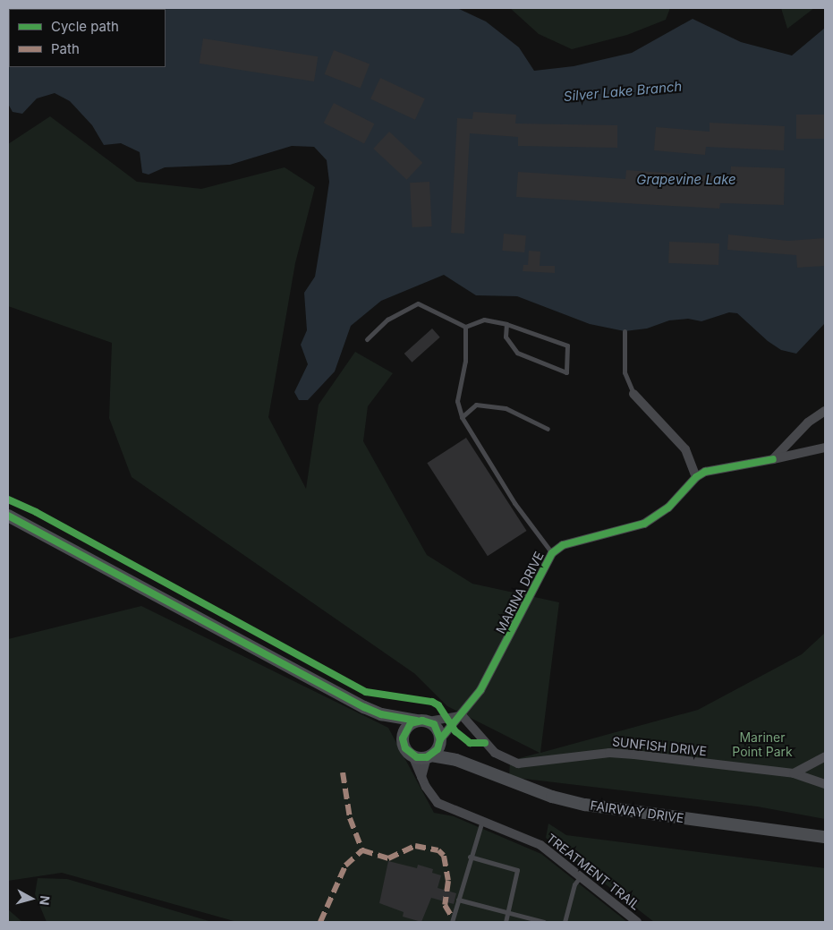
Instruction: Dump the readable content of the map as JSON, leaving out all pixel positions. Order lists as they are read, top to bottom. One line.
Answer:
{"streets":{"street":["MARINA DRIVE","SUNFISH DRIVE","FAIRWAY DRIVE","TREATMENT TRAIL"]},"crossings":[["MARINA DRIVE","SUNFISH DRIVE"],["MARINA DRIVE","FAIRWAY DRIVE"],["MARINA DRIVE","TREATMENT TRAIL"],["FAIRWAY DRIVE","TREATMENT TRAIL"]],"water":["Silver Lake Branch","Grapevine Lake"],"parks":["Mariner Point Park"],"legend":["Cycle path","Path"],"north":"right"}
